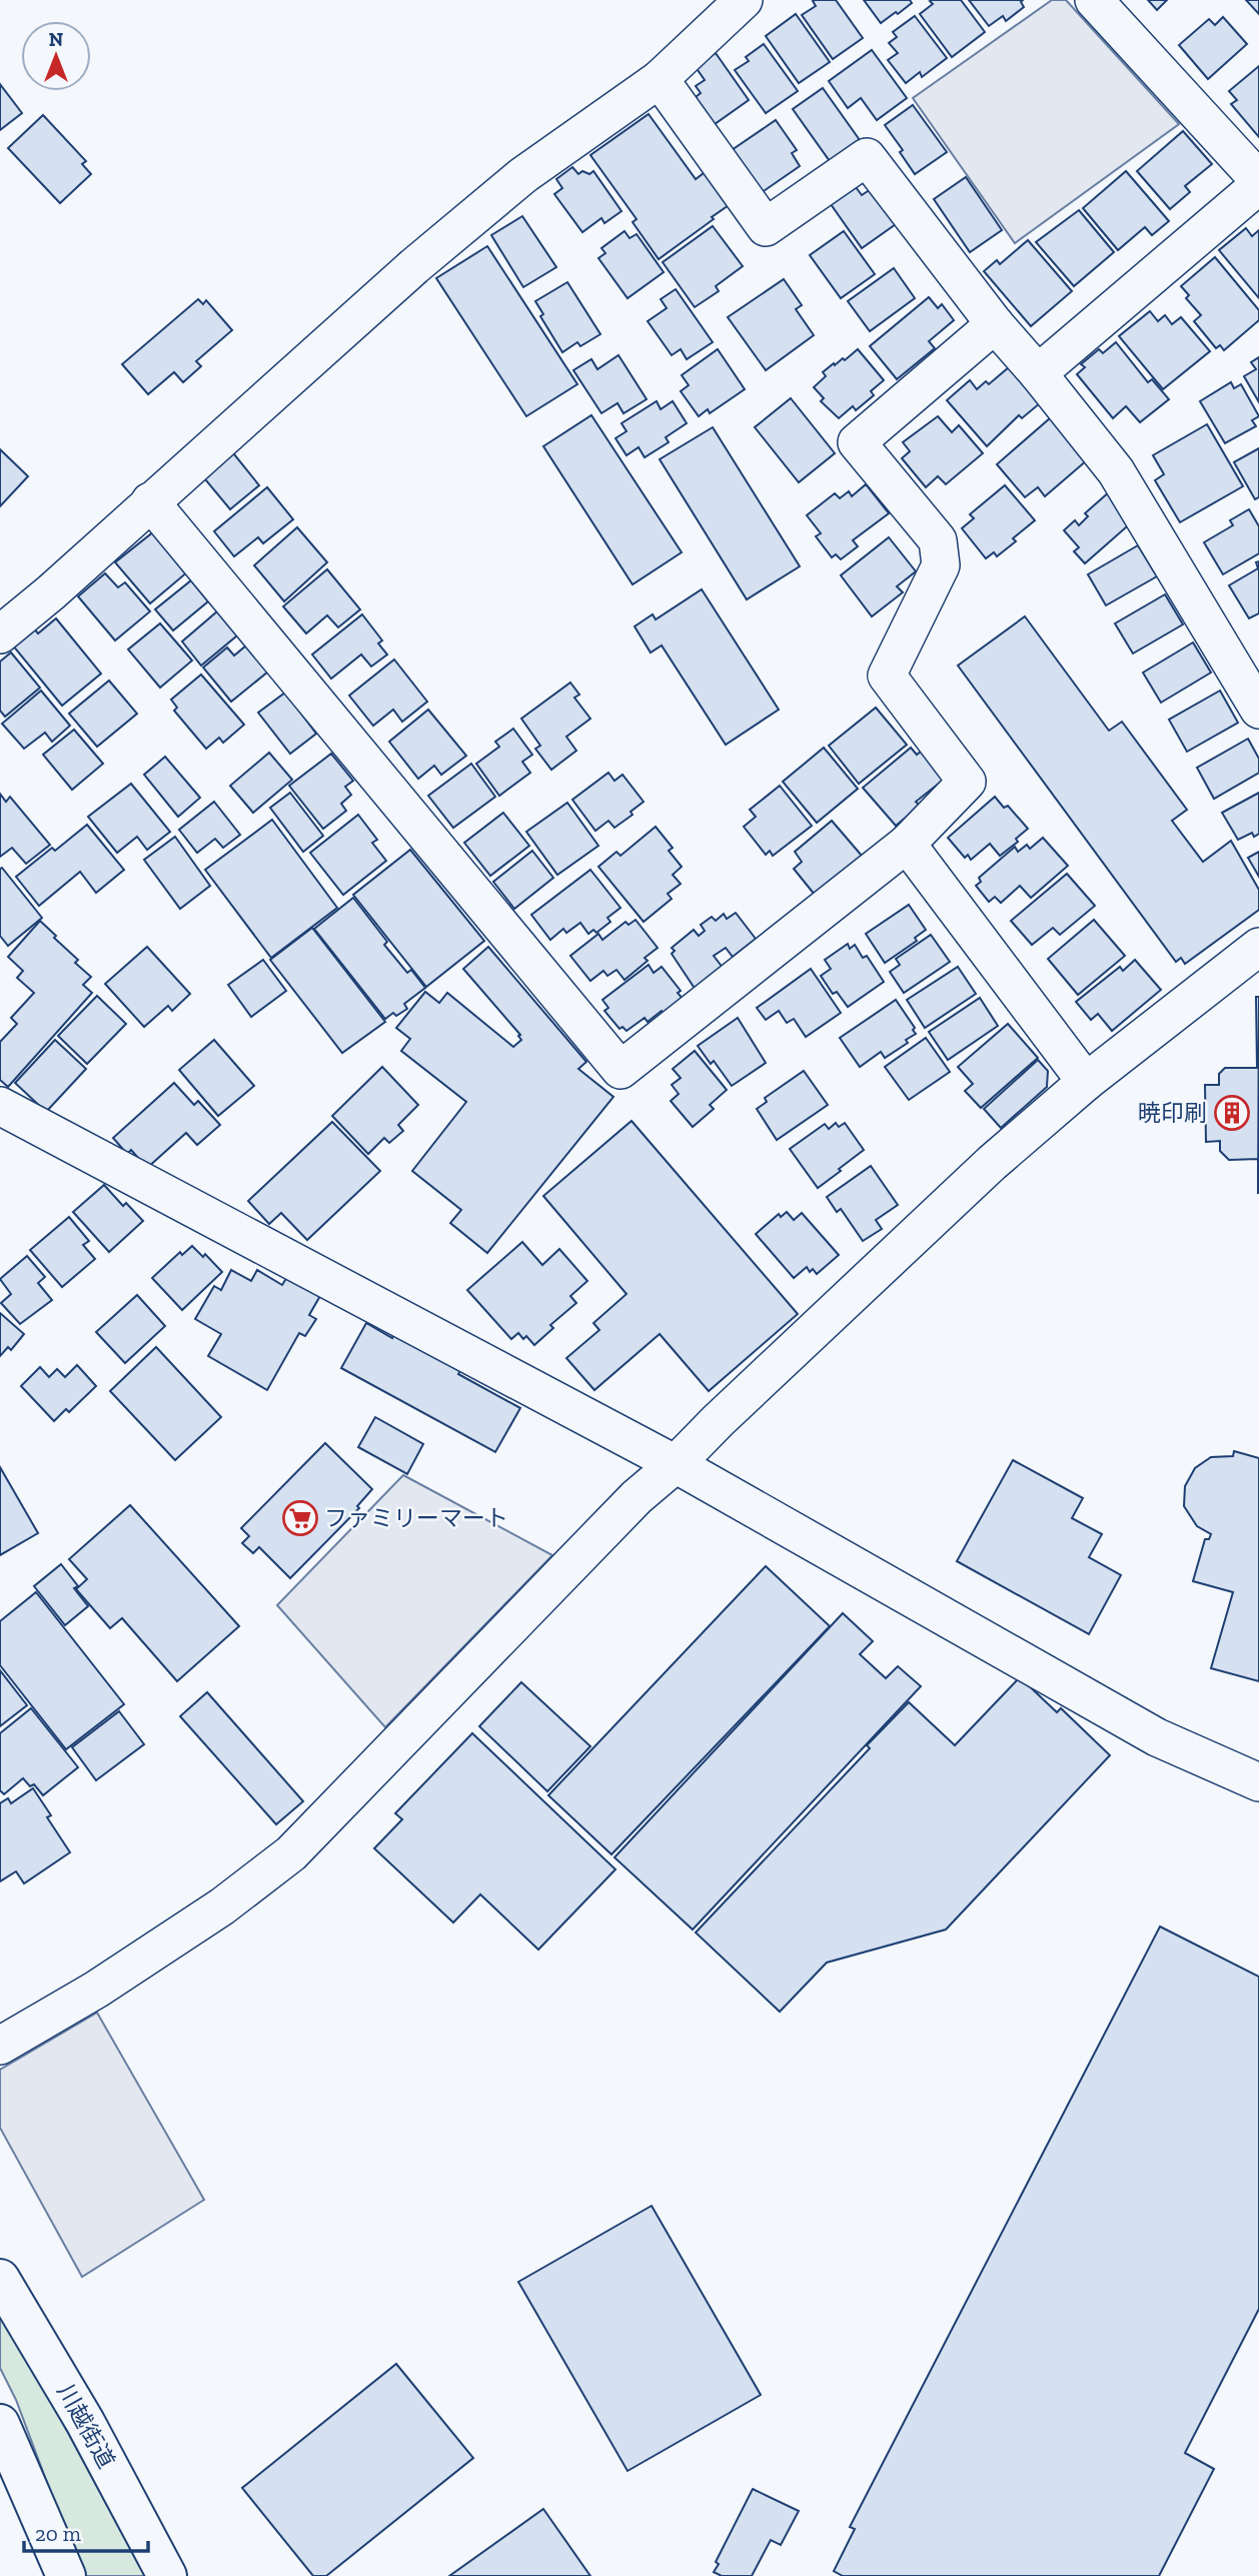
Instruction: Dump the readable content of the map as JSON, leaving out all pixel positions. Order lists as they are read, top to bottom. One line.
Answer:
{"streets":{"highway":["川越街道"]},"places":{"building":["暁印刷"],"supermarket":["ファミリーマート"]},"scale_bar":"20 m","north":"top"}
